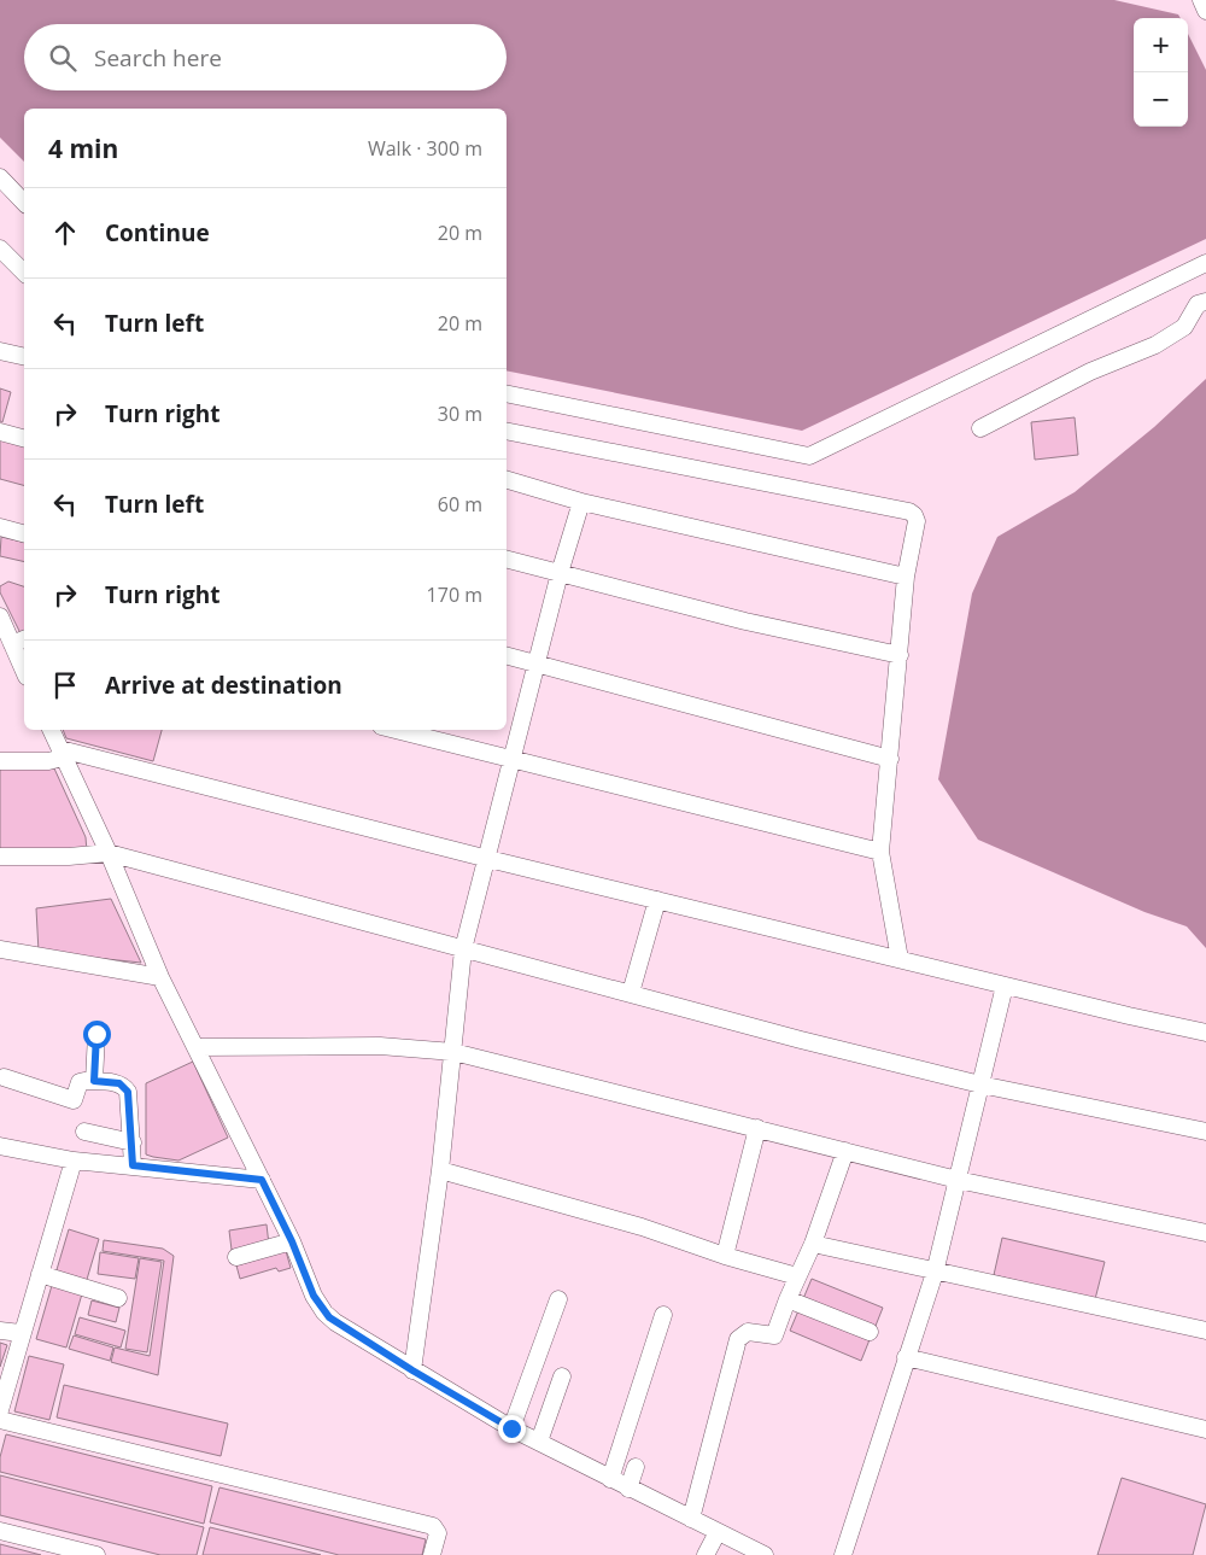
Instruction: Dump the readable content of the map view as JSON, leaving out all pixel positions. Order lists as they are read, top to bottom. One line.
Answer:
{"page":{"map_buttons":["+","−"],"search":"Search here","heading":["4 min","Walk · 300 m"],"list":[["Continue","20 m"],["Turn left","20 m"],["Turn right","30 m"],["Turn left","60 m"],["Turn right","170 m"],"Arrive at destination"]}}
